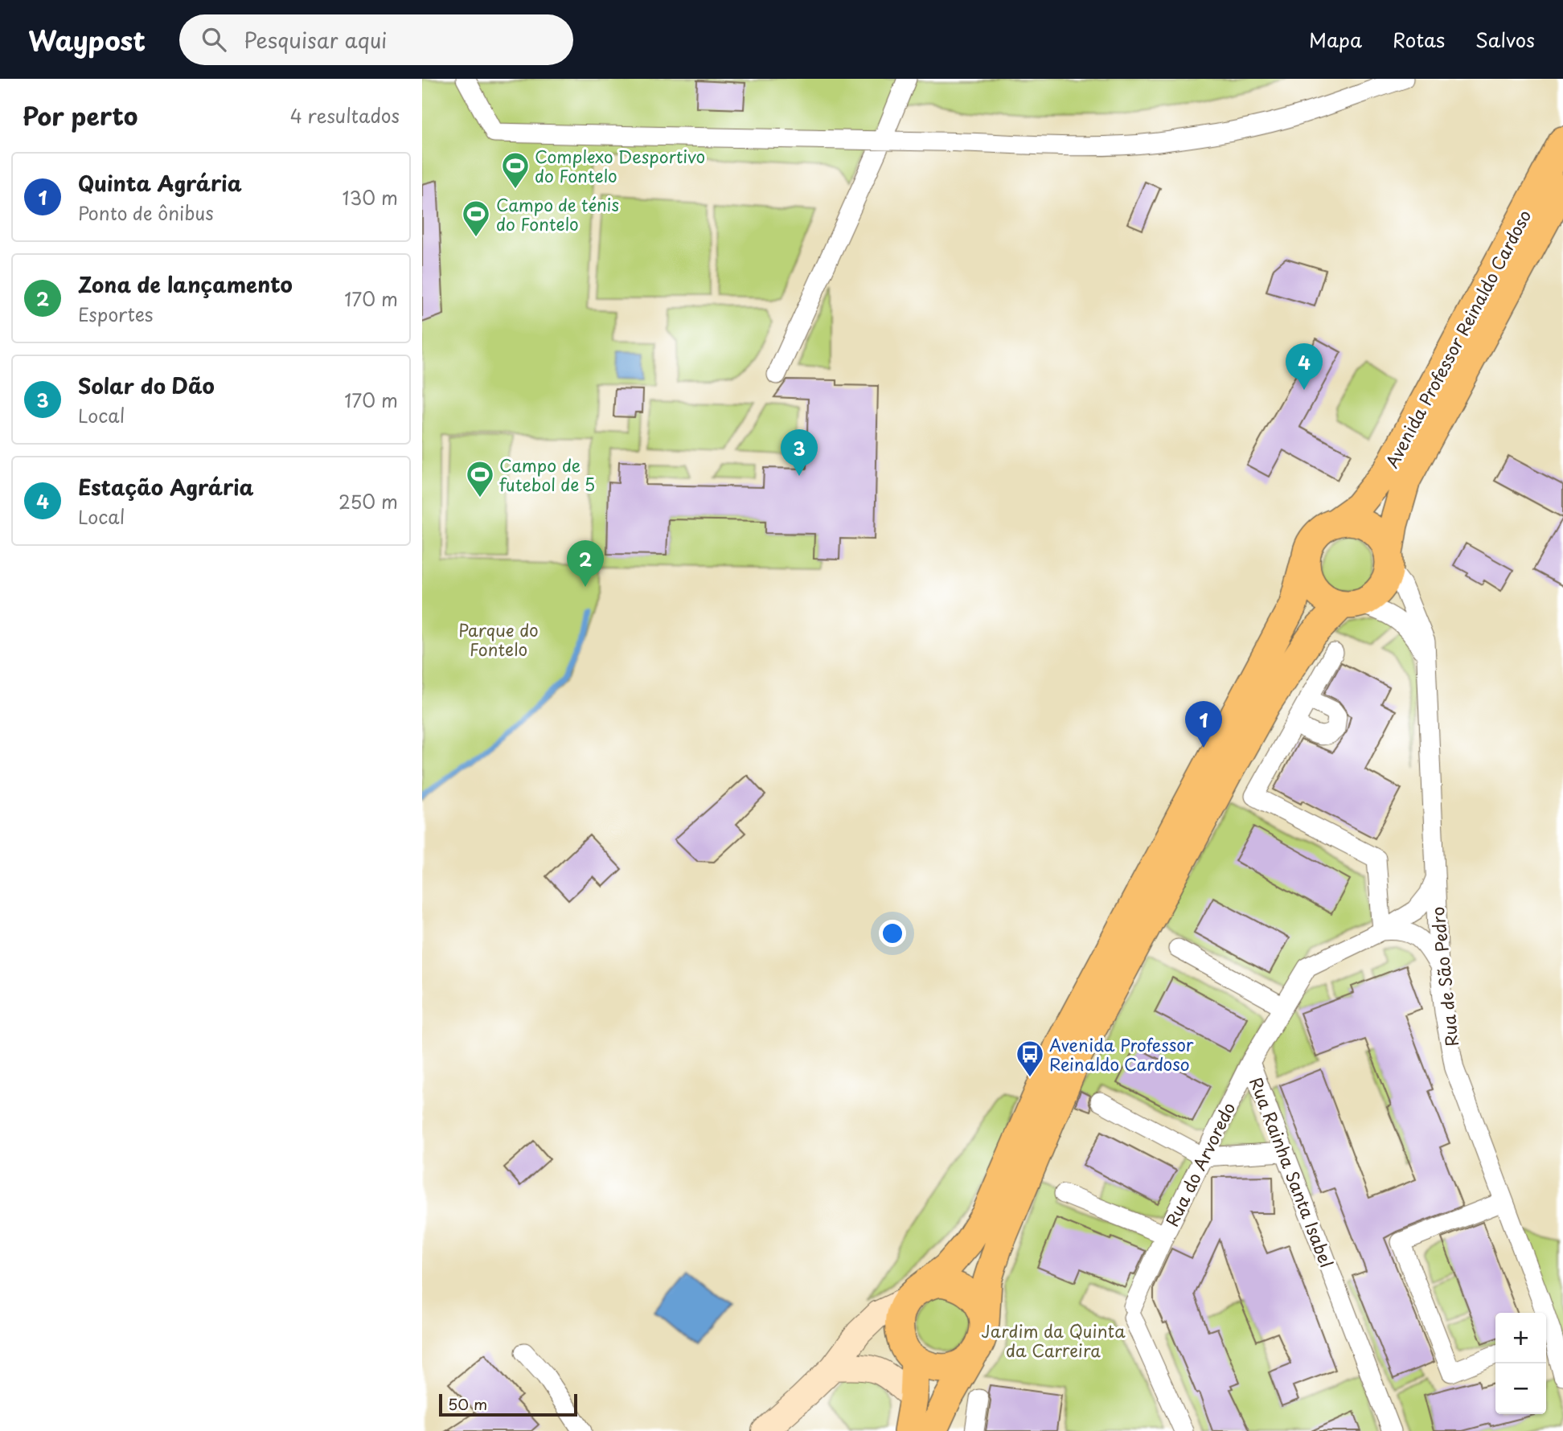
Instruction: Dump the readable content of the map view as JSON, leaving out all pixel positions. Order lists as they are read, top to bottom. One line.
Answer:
{"streets":{"main road":["Avenida Professor Reinaldo Cardoso"],"street":["Rua de São Pedro","Rua do Arvoredo","Rua Rainha Santa Isabel"]},"crossings":[["Avenida Professor Reinaldo Cardoso","Rua de São Pedro"],["Rua de São Pedro","Rua Rainha Santa Isabel"],["Rua do Arvoredo","Rua Rainha Santa Isabel"]],"parks":["Parque do Fontelo","Jardim da Quinta da Carreira"],"places":{"sports":["Complexo Desportivo do Fontelo","Campo de ténis do Fontelo","Campo de futebol de 5"],"bus stop":["Avenida Professor Reinaldo Cardoso"]},"scale_bar":"50 m","page":{"header":"Waypost","search":"Pesquisar aqui","nav":["Mapa","Rotas","Salvos"],"heading":["Por perto","4 resultados"],"list":[{"mark":"1","name":"Quinta Agrária","note":"Ponto de ônibus","value":"130 m"},{"mark":"2","name":"Zona de lançamento","note":"Esportes","value":"170 m"},{"mark":"3","name":"Solar do Dão","note":"Local","value":"170 m"},{"mark":"4","name":"Estação Agrária","note":"Local","value":"250 m"}],"pins":["4","3","2","1"],"map_buttons":["+","−"],"scale":"50 m"}}
